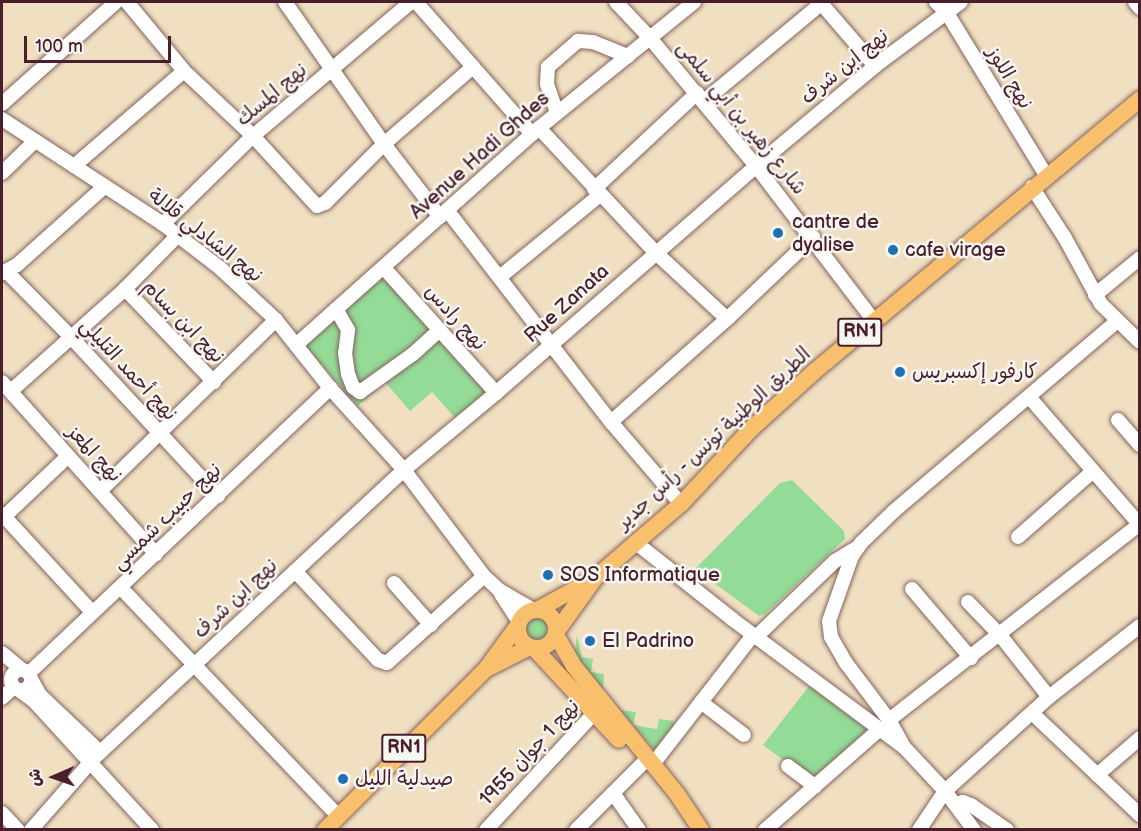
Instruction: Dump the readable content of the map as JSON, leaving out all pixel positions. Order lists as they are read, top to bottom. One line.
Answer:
{"streets":{"main road":["RN1","الطريق الوطنية تونس - رأس جدير"],"street":["نهج ابن شرف","نهج اللوز","نهج المسك","شارع زهير بن أبي سلمى","Avenue Hadi Ghdes","نهج الشادلي قلالة","Rue Zanata","نهج رادس","نهج ابن بسام","نهج أحمد التليلي","نهج المعز","نهج حبيب شمسي","نهج 1 جوان 1955"]},"crossings":[["نهج ابن شرف","نهج اللوز"],["نهج ابن شرف","شارع زهير بن أبي سلمى"],["نهج ابن شرف","نهج الشادلي قلالة"],["نهج ابن شرف","Rue Zanata"],["نهج اللوز","الطريق الوطنية تونس - رأس جدير"],["نهج المسك","نهج الشادلي قلالة"],["شارع زهير بن أبي سلمى","Avenue Hadi Ghdes"],["شارع زهير بن أبي سلمى","Rue Zanata"],["شارع زهير بن أبي سلمى","الطريق الوطنية تونس - رأس جدير"],["Avenue Hadi Ghdes","نهج الشادلي قلالة"],["Avenue Hadi Ghdes","نهج رادس"],["نهج الشادلي قلالة","Rue Zanata"],["نهج الشادلي قلالة","نهج حبيب شمسي"],["Rue Zanata","نهج رادس"],["RN1","الطريق الوطنية تونس - رأس جدير"],["نهج أحمد التليلي","نهج حبيب شمسي"],["نهج المعز","نهج حبيب شمسي"]],"places":["cantre de dyalise","cafe virage","كارفور إكسبريس","SOS Informatique","El Padrino","صيدلية الليل"],"scale_bar":"100 m","north":"left"}
